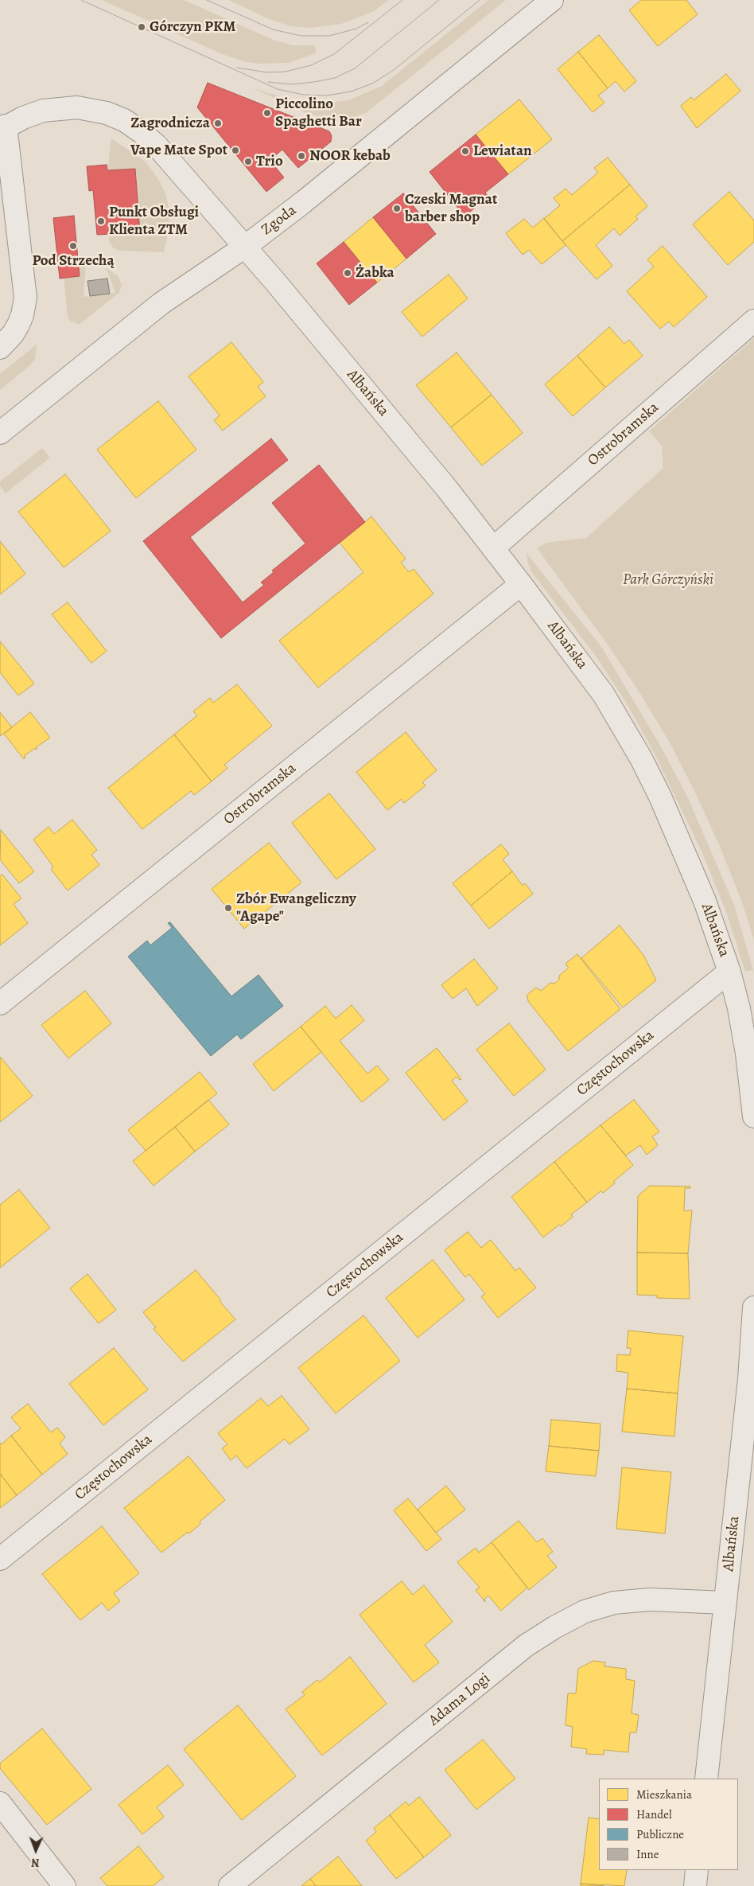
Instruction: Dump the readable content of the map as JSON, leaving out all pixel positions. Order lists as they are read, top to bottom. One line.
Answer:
{"streets":{"street":["Zgoda","Albańska","Ostrobramska","Częstochowska","Adama Logi"]},"crossings":[["Zgoda","Albańska"],["Albańska","Ostrobramska"],["Albańska","Częstochowska"],["Albańska","Adama Logi"]],"parks":["Park Górczyński"],"places":["Górczyn PKM","Piccolino Spaghetti Bar","Zagrodnicza","Vape Mate Spot","Lewiatan","NOOR kebab","Trio","Czeski Magnat barber shop","Punkt Obsługi Klienta ZTM","Pod Strzechą","Żabka","Zbór Ewangeliczny \"Agape\""],"legend":["Mieszkania","Handel","Publiczne","Inne"],"north":"bottom"}
